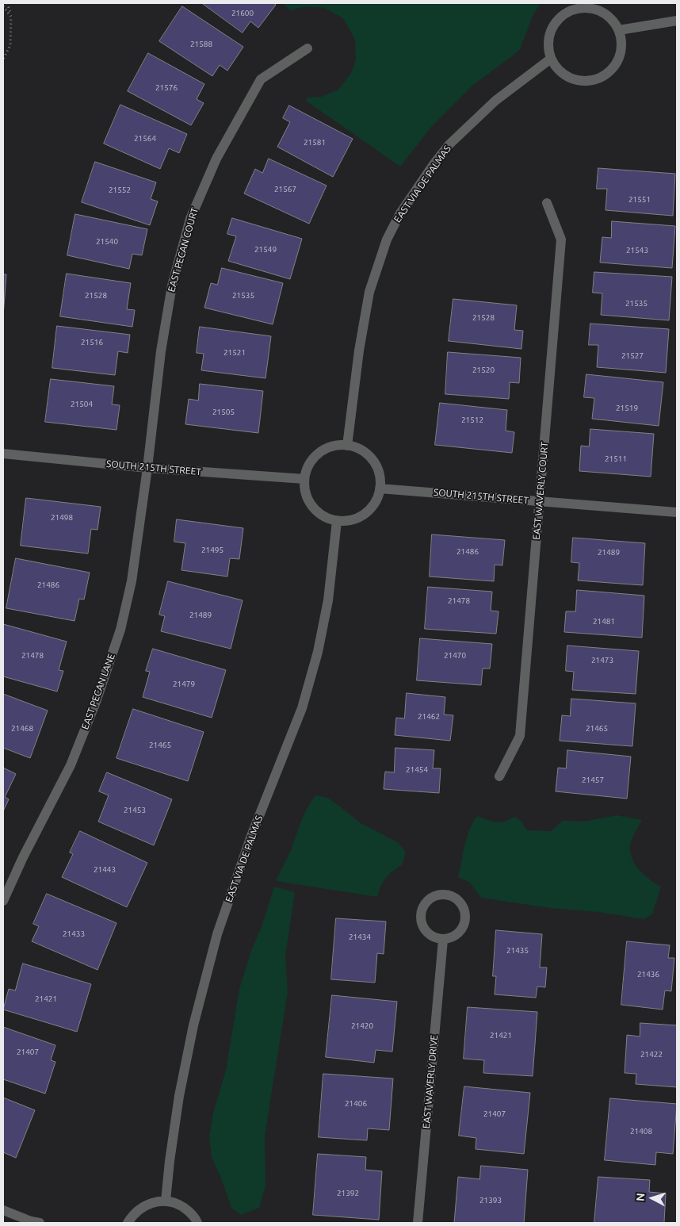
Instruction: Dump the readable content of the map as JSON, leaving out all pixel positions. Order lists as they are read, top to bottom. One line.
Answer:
{"streets":{"street":["EAST VIA DE PALMAS","EAST PECAN COURT","SOUTH 215TH STREET","EAST WAVERLY COURT","EAST PECAN LANE","EAST WAVERLY DRIVE"]},"crossings":[["EAST VIA DE PALMAS","SOUTH 215TH STREET"],["EAST PECAN COURT","SOUTH 215TH STREET"],["EAST PECAN COURT","EAST PECAN LANE"],["SOUTH 215TH STREET","EAST WAVERLY COURT"],["SOUTH 215TH STREET","EAST PECAN LANE"]],"house_numbers":["21600","21588","21576","21564","21581","21567","21552","21551","21540","21549","21543","21528","21535","21535","21528","21516","21521","21527","21520","21504","21519","21505","21512","21511","21498","21495","21486","21489","21486","21478","21489","21481","21478","21470","21473","21479","21462","21468","21465","21465","21454","21457","21453","21443","21433","21434","21435","21436","21421","21420","21421","21407","21422","21406","21407","21408","21392","21393"],"north":"left"}
